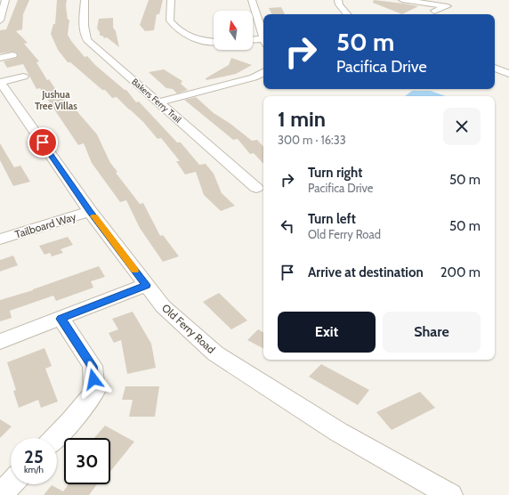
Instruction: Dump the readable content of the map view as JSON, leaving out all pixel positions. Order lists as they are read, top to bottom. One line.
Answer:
{"streets":{"street":["Bakers Ferry Trail","Tailboard Way","Old Ferry Road"]},"crossings":[["Tailboard Way","Old Ferry Road"]],"districts":["Jushua Tree Villas"],"north":"top","page":{"turn":["50 m","Pacifica Drive"],"heading":["1 min","300 m · 16:33"],"list":[{"name":"Turn right","note":"Pacifica Drive","value":"50 m"},{"name":"Turn left","note":"Old Ferry Road","value":"50 m"},{"name":"Arrive at destination","value":"200 m"}],"buttons":["Exit","Share"],"speed":"25 km/h","limit":"30"}}
